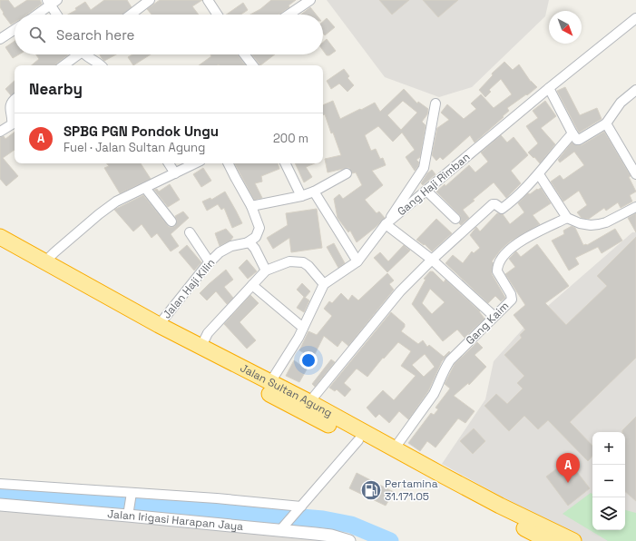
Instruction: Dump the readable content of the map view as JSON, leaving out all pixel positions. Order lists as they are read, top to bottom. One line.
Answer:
{"streets":{"highway":["Jalan Sultan Agung"],"street":["Gang Haji Rimban","Jalan Haji Kilin","Gang Kaim","Jalan Irigasi Harapan Jaya"]},"crossings":[["Jalan Haji Kilin","Jalan Sultan Agung"],["Gang Kaim","Jalan Sultan Agung"]],"places":{"fuel station":["Pertamina 31.171.05"]},"north":"bottom right","page":{"search":"Search here","heading":"Nearby","list":[{"mark":"A","name":"SPBG PGN Pondok Ungu","note":"Fuel · Jalan Sultan Agung","value":"200 m"}],"map_buttons":["+","−"],"pins":"A"}}
